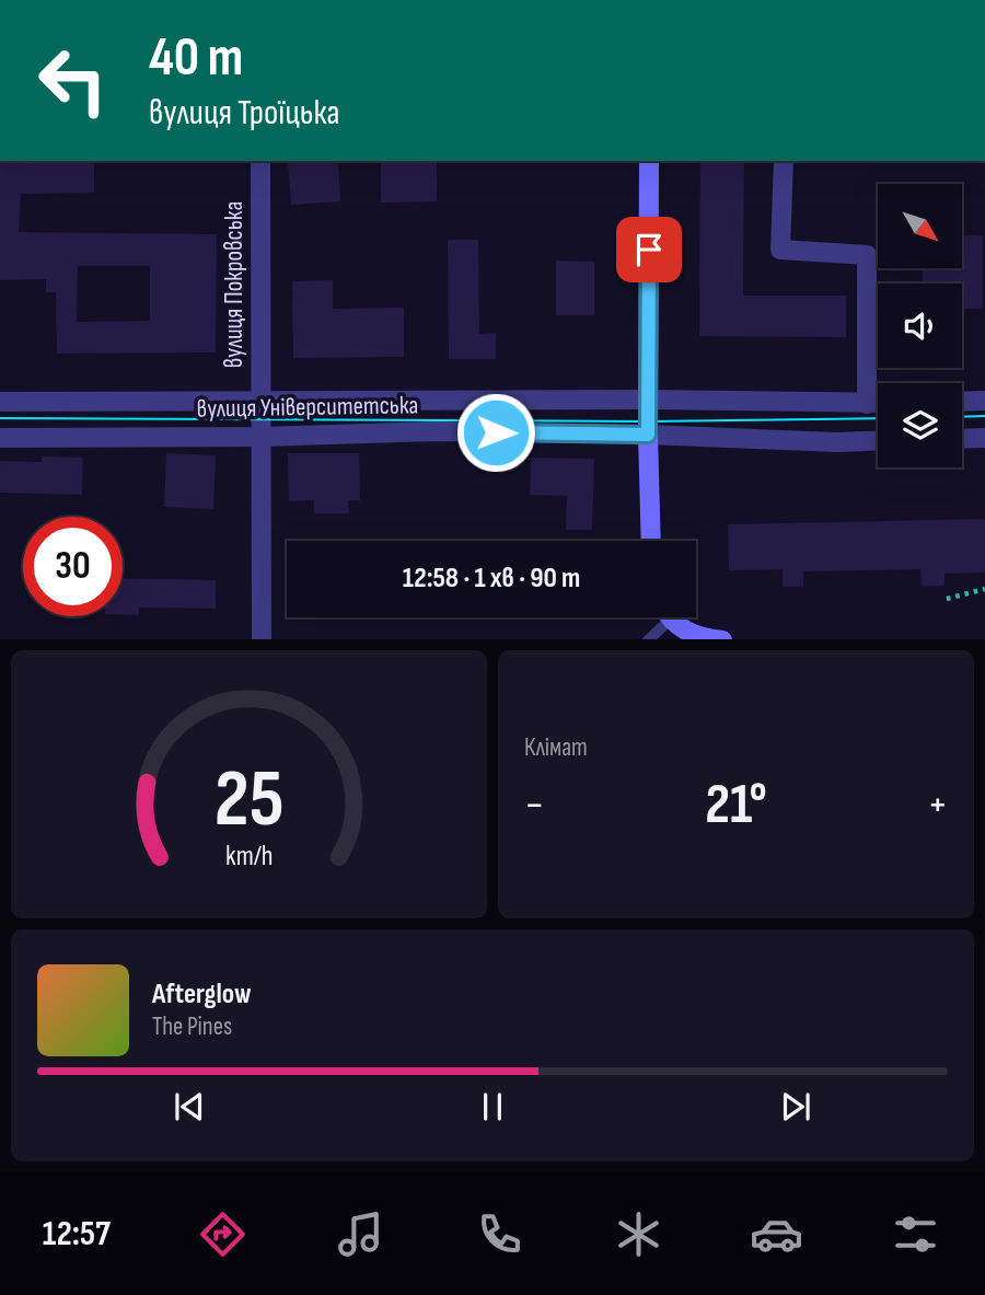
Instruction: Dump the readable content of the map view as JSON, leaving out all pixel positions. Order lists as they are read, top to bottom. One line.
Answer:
{"streets":{"street":["вулиця Покровська","вулиця Університетська"]},"crossings":[["вулиця Покровська","вулиця Університетська"]],"north":"bottom right","page":{"turn":["40 m","вулиця Троїцька"],"limit":"30","trip":"12:58 · 1 хв · 90 m","tile":"Клімат","heat":["−","21°","+"],"song":["Afterglow","The Pines"],"tabs":"12:57","gauge":["25","km/h"]}}
